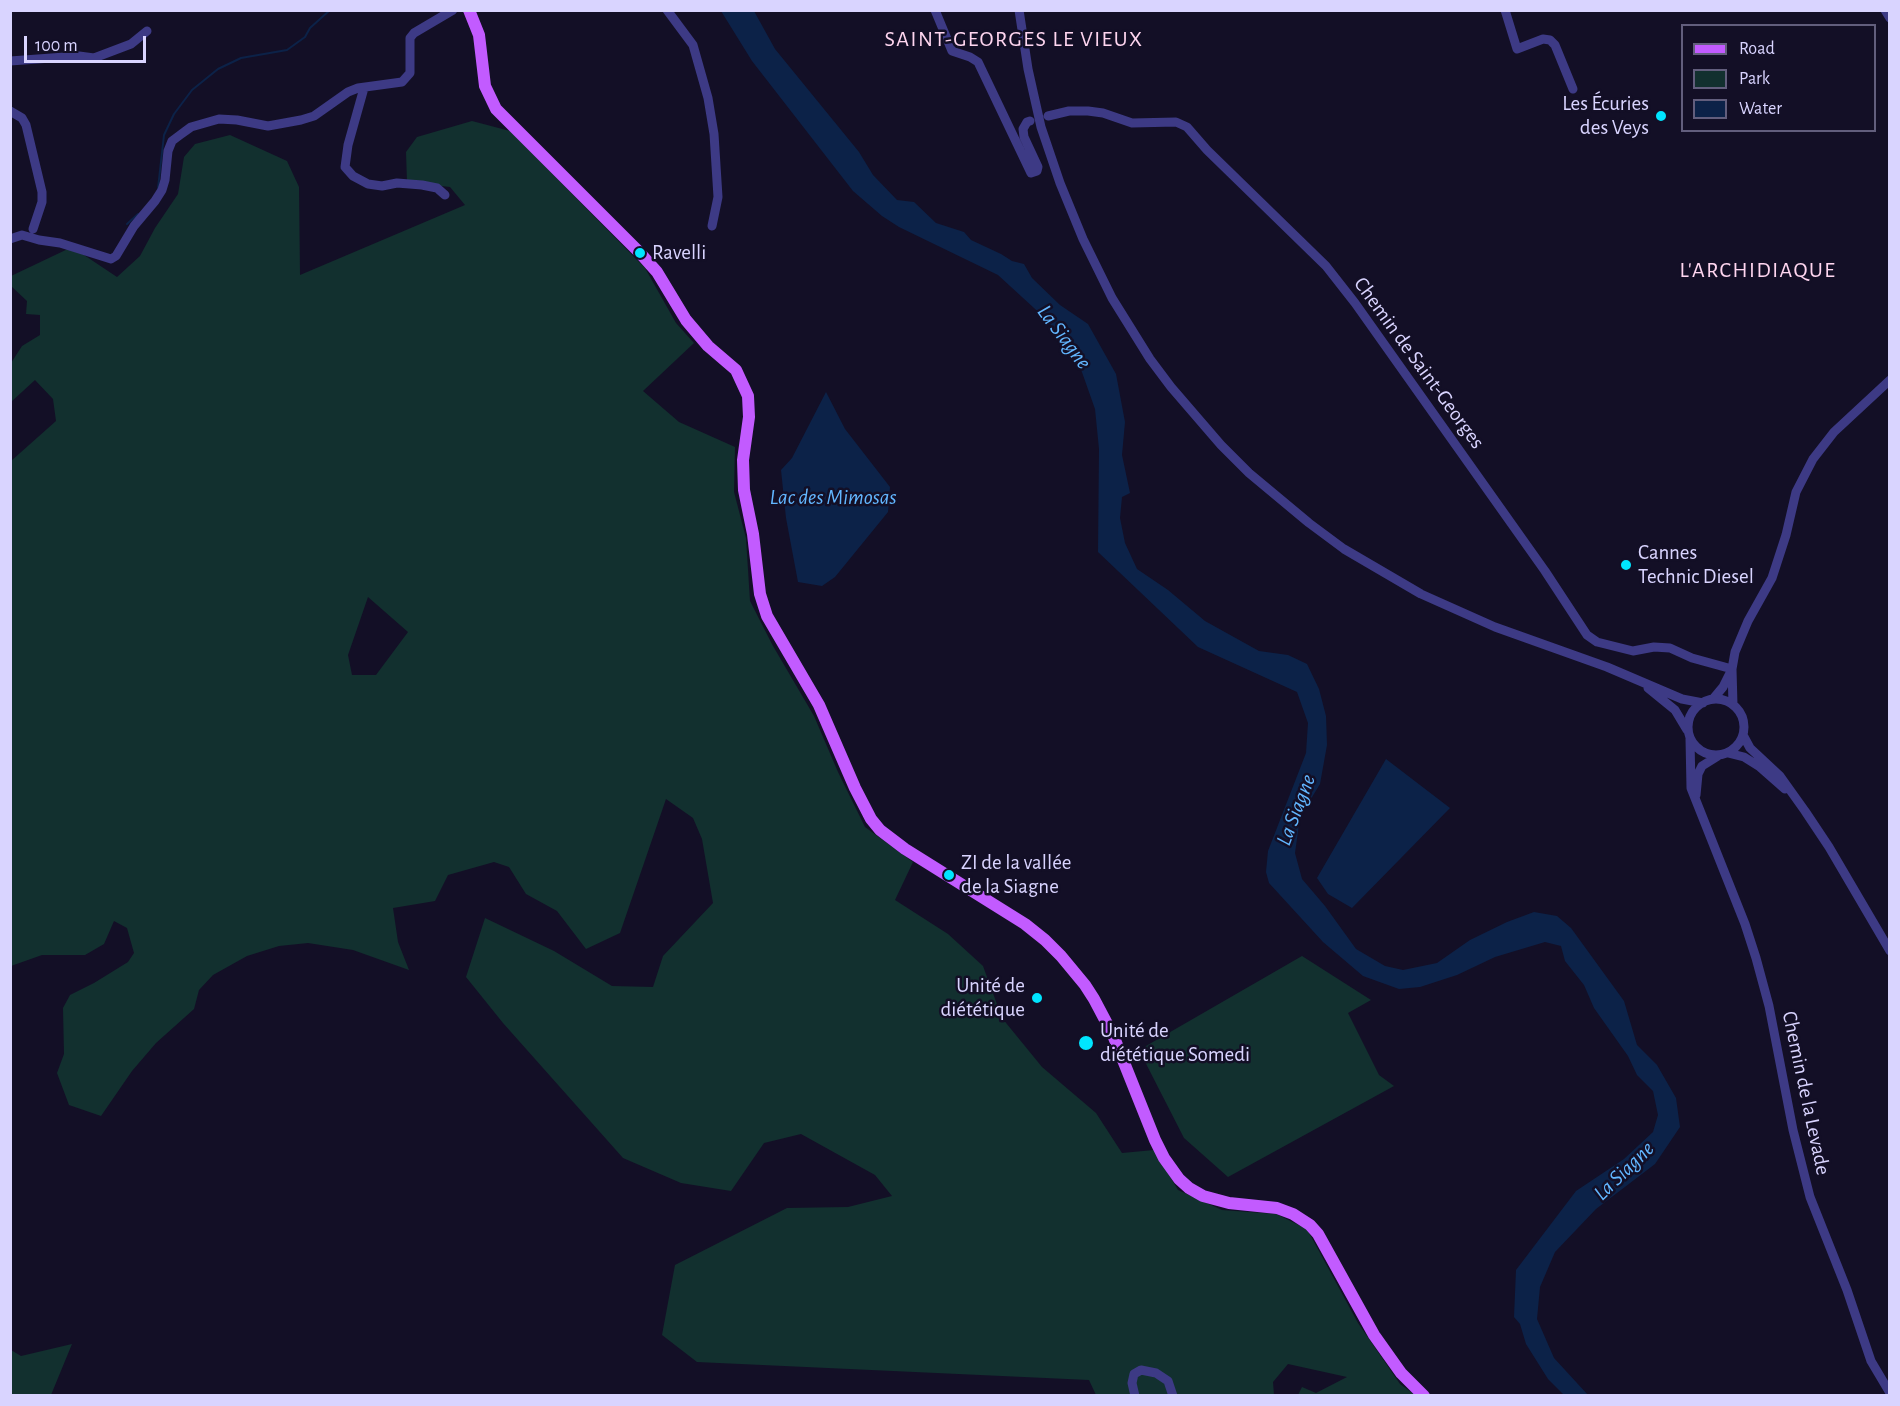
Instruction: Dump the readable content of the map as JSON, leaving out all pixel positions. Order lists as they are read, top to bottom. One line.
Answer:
{"streets":{"street":["Chemin de Saint-Georges","Chemin de la Levade"]},"districts":["SAINT-GEORGES LE VIEUX","L'ARCHIDIAQUE"],"water":["La Siagne","Lac des Mimosas"],"places":["Les Écuries des Veys","Ravelli","Cannes Technic Diesel","ZI de la vallée de la Siagne","Unité de diététique","Unité de diététique Somedi"],"legend":["Road","Park","Water"],"scale_bar":"100 m"}
